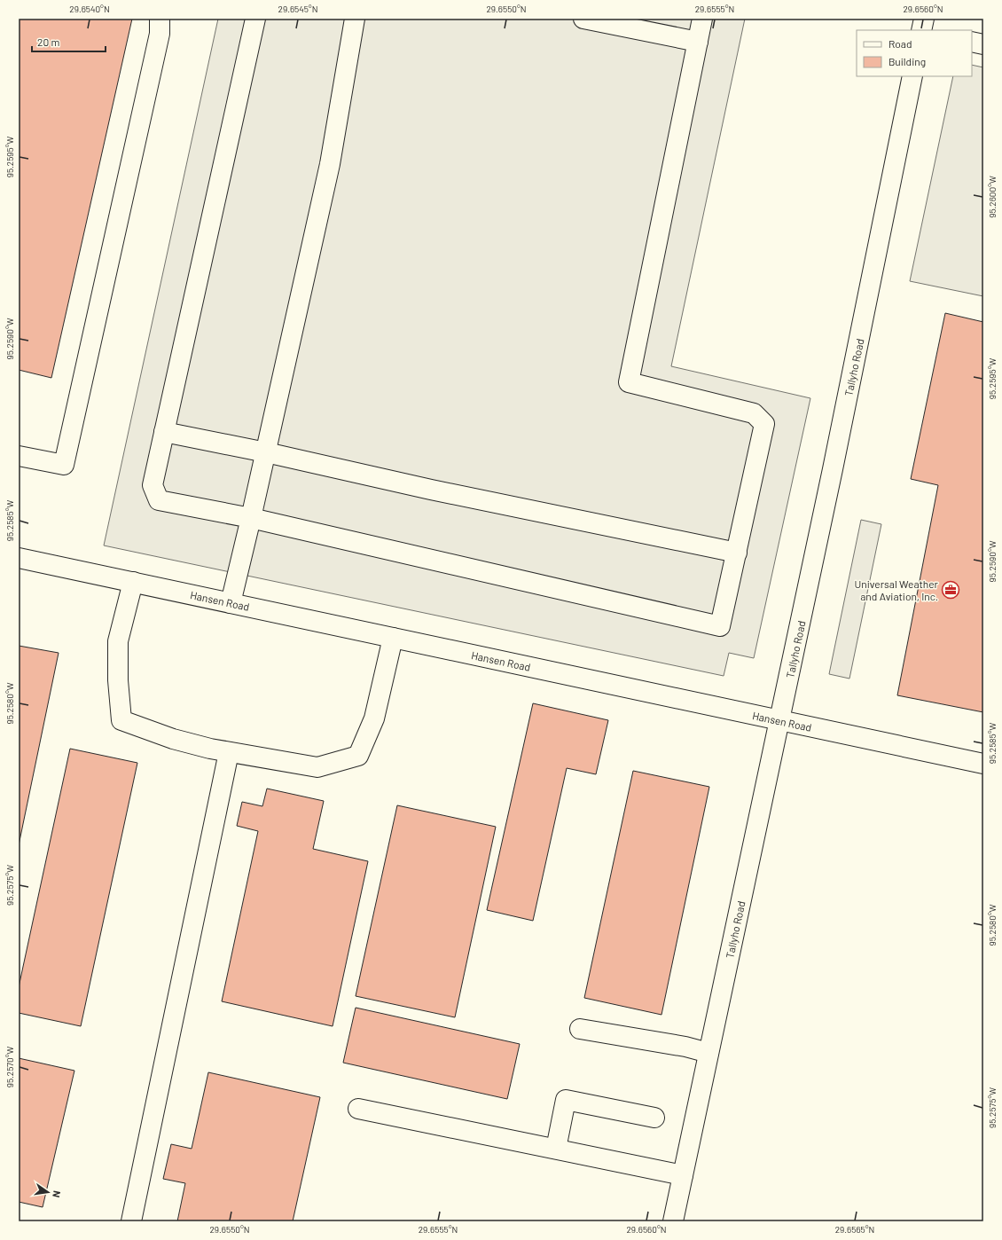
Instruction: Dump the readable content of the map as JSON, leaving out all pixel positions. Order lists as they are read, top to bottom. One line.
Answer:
{"streets":{"street":["Tallyho Road","Hansen Road"]},"crossings":[["Tallyho Road","Hansen Road"]],"places":{"office":["Universal Weather and Aviation, Inc."]},"legend":["Road","Building"],"scale_bar":"20 m","north":"right","coordinates":["29.6540°N","29.6545°N","29.6550°N","29.6555°N","29.6560°N","95.2595°W","95.2600°W","95.2590°W","95.2585°W","95.2580°W","95.2575°W","95.2570°W","29.6565°N"]}
